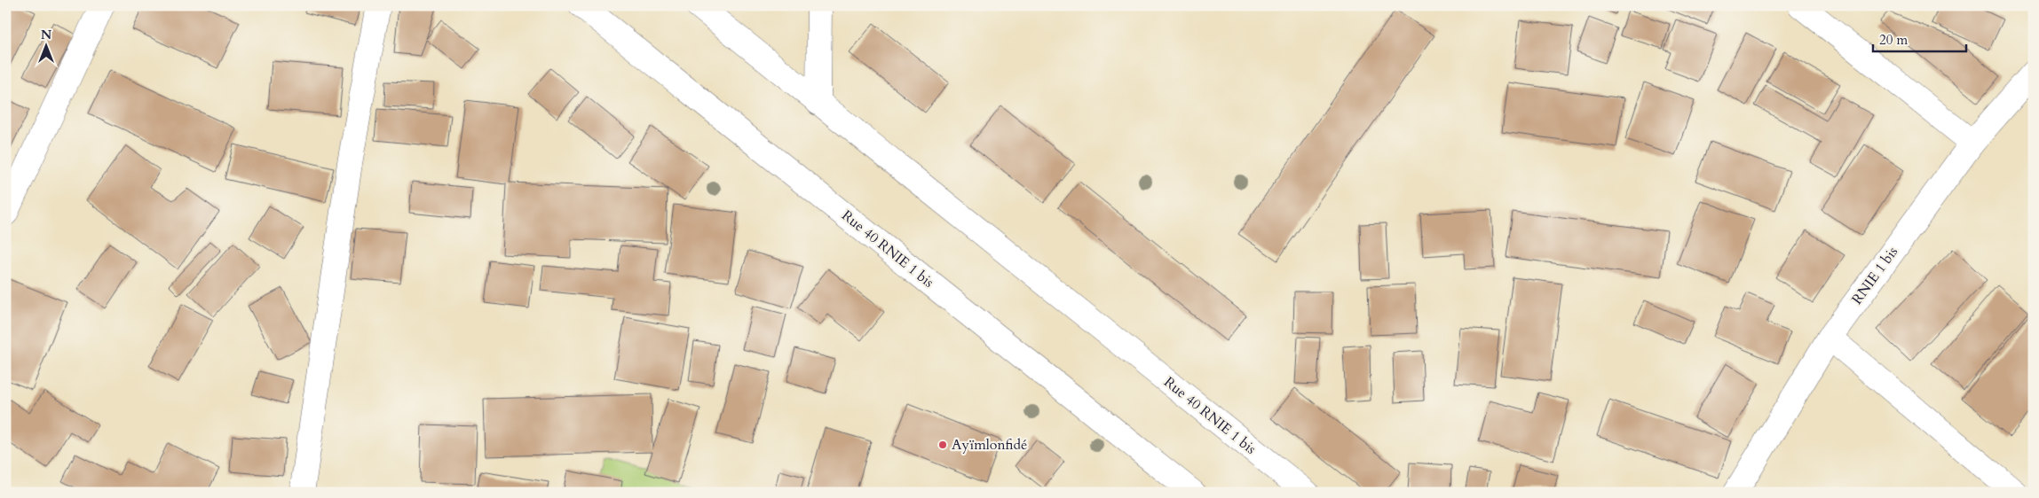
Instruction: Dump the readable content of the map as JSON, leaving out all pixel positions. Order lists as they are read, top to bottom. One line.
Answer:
{"streets":{"main road":["Rue 40 RNIE 1 bis","RNIE 1 bis"]},"places":["Ayïmlonfidé"],"scale_bar":"20 m","north":"top"}
